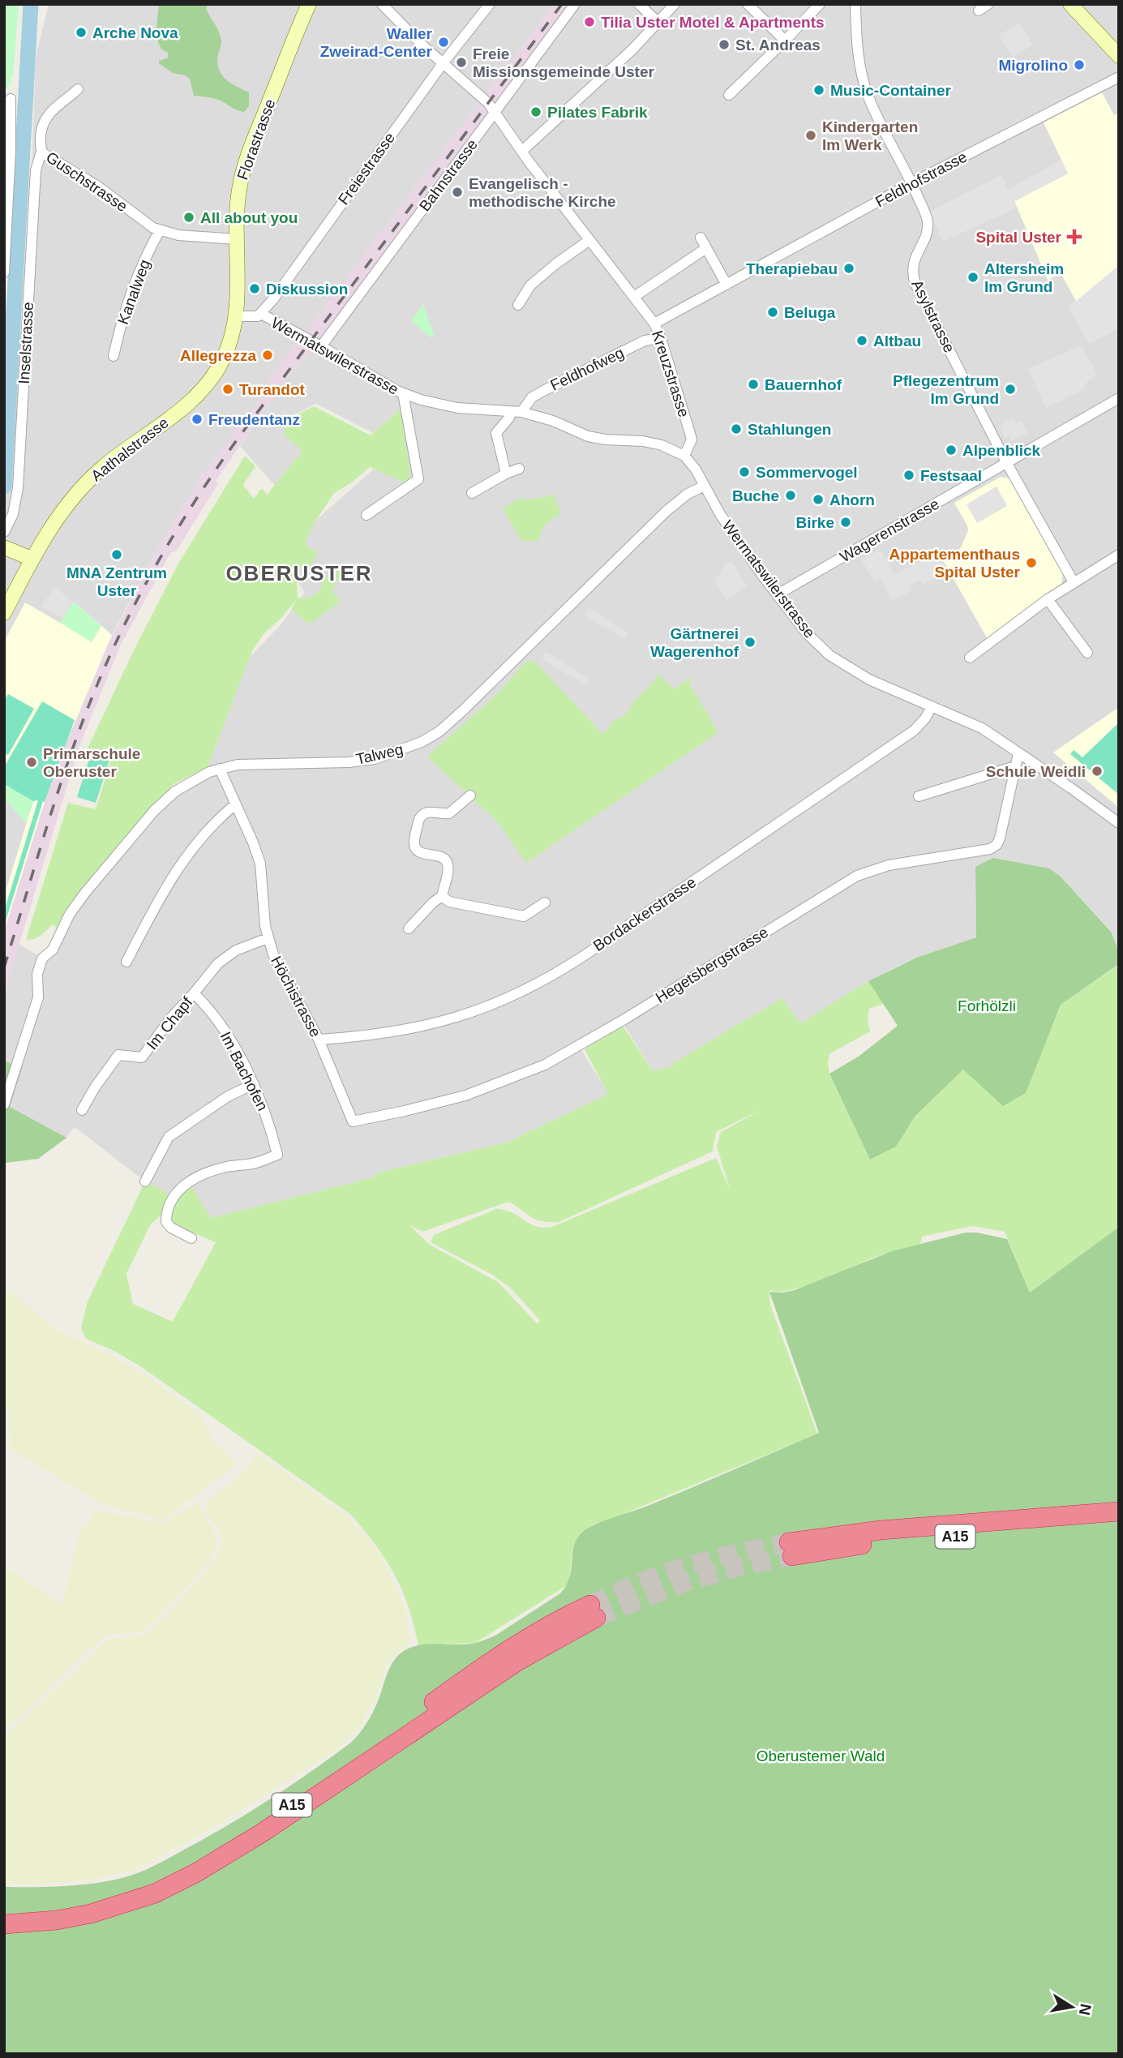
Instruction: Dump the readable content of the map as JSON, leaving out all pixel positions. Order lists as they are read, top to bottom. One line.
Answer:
{"streets":{"highway":["A15"],"main road":["Florastrasse","Aathalstrasse"],"street":["Freiestrasse","Bahnstrasse","Feldhofstrasse","Guschstrasse","Kanalweg","Asylstrasse","Inselstrasse","Wermatswilerstrasse","Feldhofweg","Kreuzstrasse","Wagerenstrasse","Talweg","Bordackerstrasse","Hegetsbergstrasse","Höchistrasse","Im Chapf","Im Bachofen"]},"crossings":[["Florastrasse","Guschstrasse"],["Florastrasse","Aathalstrasse"],["Freiestrasse","Wermatswilerstrasse"],["Freiestrasse","Kreuzstrasse"],["Bahnstrasse","Wermatswilerstrasse"],["Bahnstrasse","Kreuzstrasse"],["Feldhofstrasse","Asylstrasse"],["Feldhofstrasse","Kreuzstrasse"],["Guschstrasse","Kanalweg"],["Guschstrasse","Inselstrasse"],["Asylstrasse","Wagerenstrasse"],["Wermatswilerstrasse","Feldhofweg"],["Wermatswilerstrasse","Kreuzstrasse"],["Wermatswilerstrasse","Wagerenstrasse"],["Wermatswilerstrasse","Talweg"],["Wermatswilerstrasse","Bordackerstrasse"],["Wermatswilerstrasse","Hegetsbergstrasse"],["Feldhofweg","Kreuzstrasse"],["Talweg","Höchistrasse"],["Bordackerstrasse","Höchistrasse"],["Hegetsbergstrasse","Höchistrasse"],["Höchistrasse","Im Chapf"],["Im Chapf","Im Bachofen"]],"districts":["OBERUSTER"],"parks":["Forhölzli","Oberustemer Wald"],"places":{"other":["Tilia Uster Motel & Apartments","Arche Nova","Waller Zweirad-Center","St. Andreas","Freie Missionsgemeinde Uster","Migrolino","Music-Container","Pilates Fabrik","Kindergarten Im Werk","Evangelisch - methodische Kirche","All about you","Therapiebau","Altersheim Im Grund","Diskussion","Beluga","Altbau","Allegrezza","Bauernhof","Turandot","Pflegezentrum Im Grund","Freudentanz","Stahlungen","Alpenblick","Sommervogel","Festsaal","Buche","Ahorn","Birke","MNA Zentrum Uster","Appartementhaus Spital Uster","Gärtnerei Wagerenhof","Primarschule Oberuster","Schule Weidli"],"health":["Spital Uster"]},"north":"right"}
